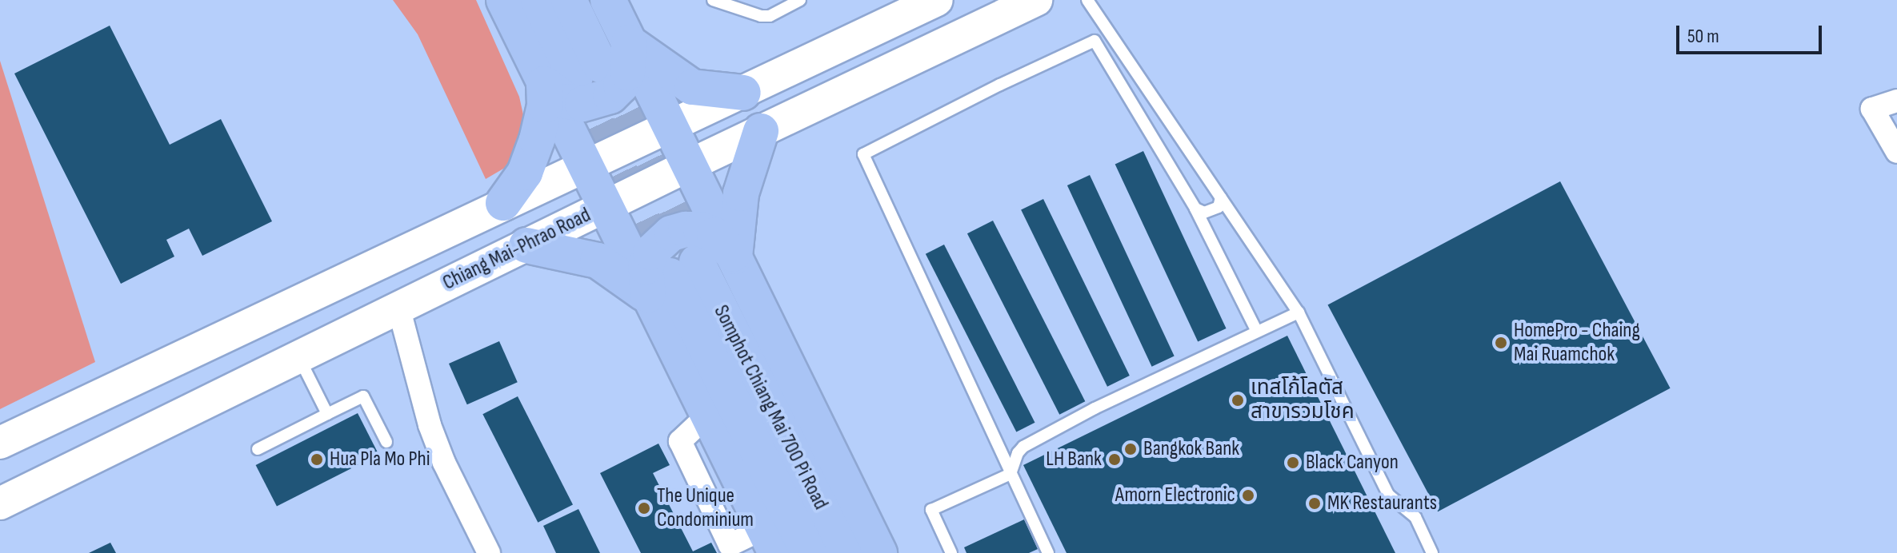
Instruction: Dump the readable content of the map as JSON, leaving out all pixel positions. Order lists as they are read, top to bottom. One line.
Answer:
{"streets":{"main road":["Chiang Mai-Phrao Road","Somphot Chiang Mai 700 Pi Road"]},"places":["HomePro - Chaing Mai Ruamchok","เทสโก้โลตัส สาขารวมโชค","Bangkok Bank","Hua Pla Mo Phi","LH Bank","Black Canyon","Amorn Electronic","MK Restaurants","The Unique Condominium"],"scale_bar":"50 m"}
